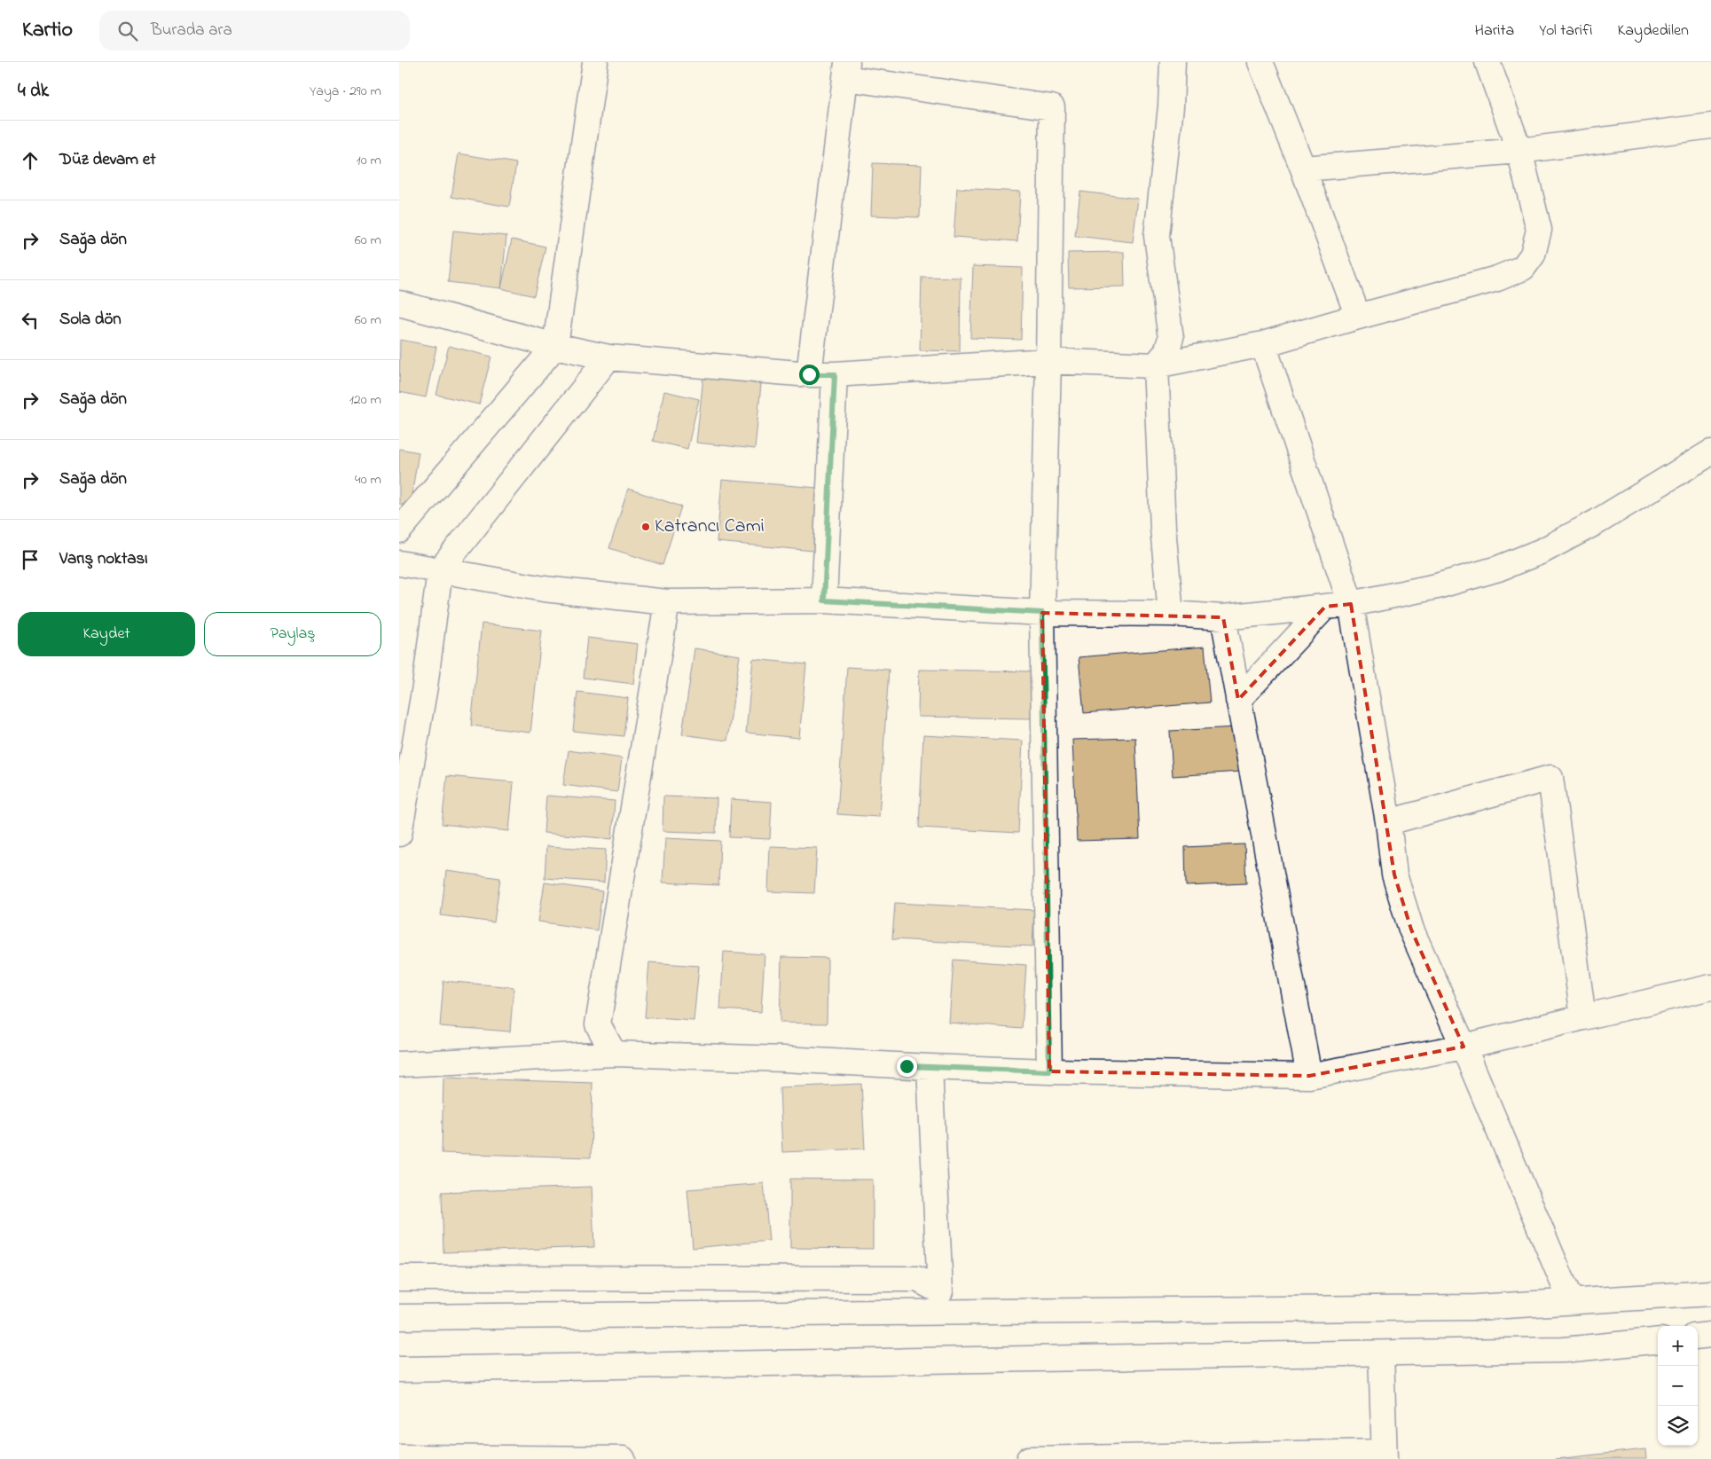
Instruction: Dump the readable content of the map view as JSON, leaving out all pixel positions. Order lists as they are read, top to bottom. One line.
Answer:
{"places":["Katrancı Cami"],"page":{"header":"Kartio","search":"Burada ara","nav":["Harita","Yol tarifi","Kaydedilen"],"heading":["4 dk","Yaya · 290 m"],"list":[["Düz devam et","10 m"],["Sağa dön","60 m"],["Sola dön","60 m"],["Sağa dön","120 m"],["Sağa dön","40 m"],"Varış noktası"],"buttons":["Kaydet","Paylaş"],"map_buttons":["+","−"]}}
